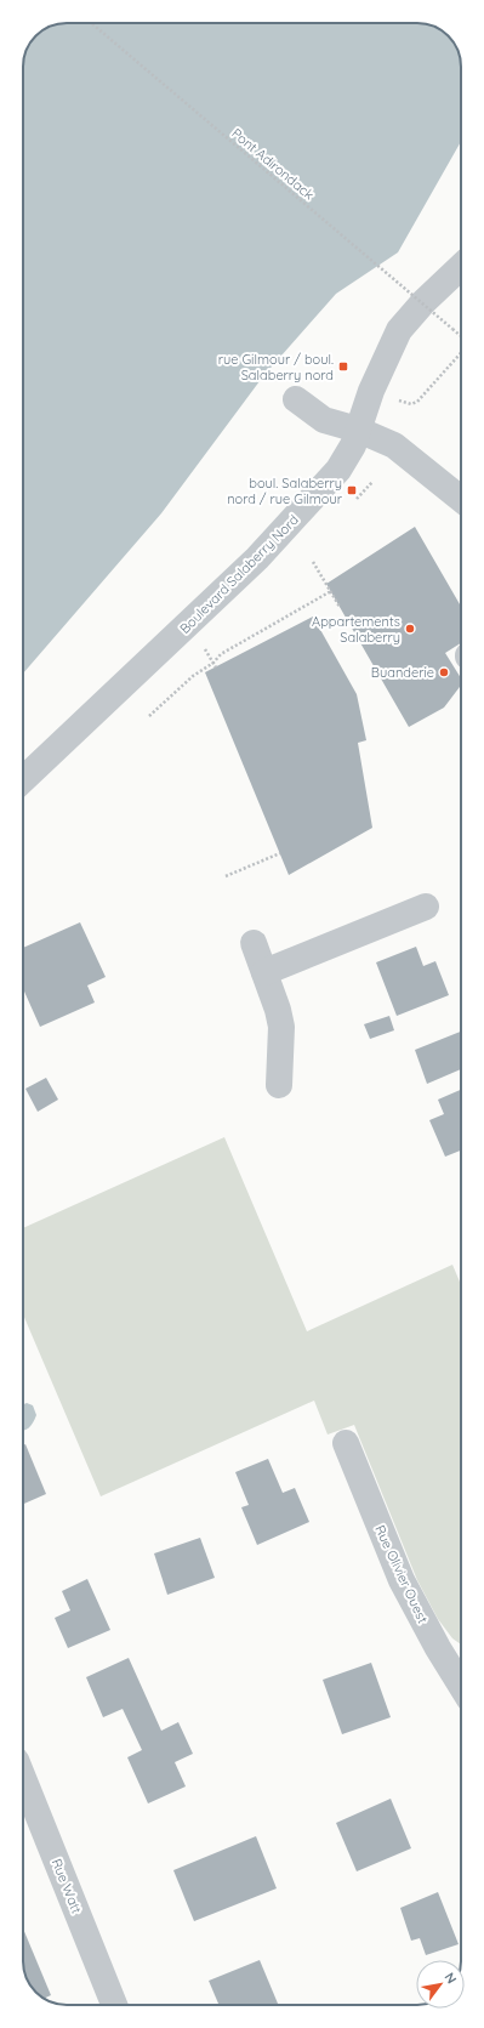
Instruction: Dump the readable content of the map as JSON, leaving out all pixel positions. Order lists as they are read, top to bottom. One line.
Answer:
{"streets":{"street":["Boulevard Salaberry Nord","Rue Olivier Ouest","Rue Watt"],"path":["Pont Adirondack"]},"places":{"transit":["rue Gilmour / boul. Salaberry nord","boul. Salaberry nord / rue Gilmour"],"other":["Appartements Salaberry","Buanderie"]},"north":"top right"}
